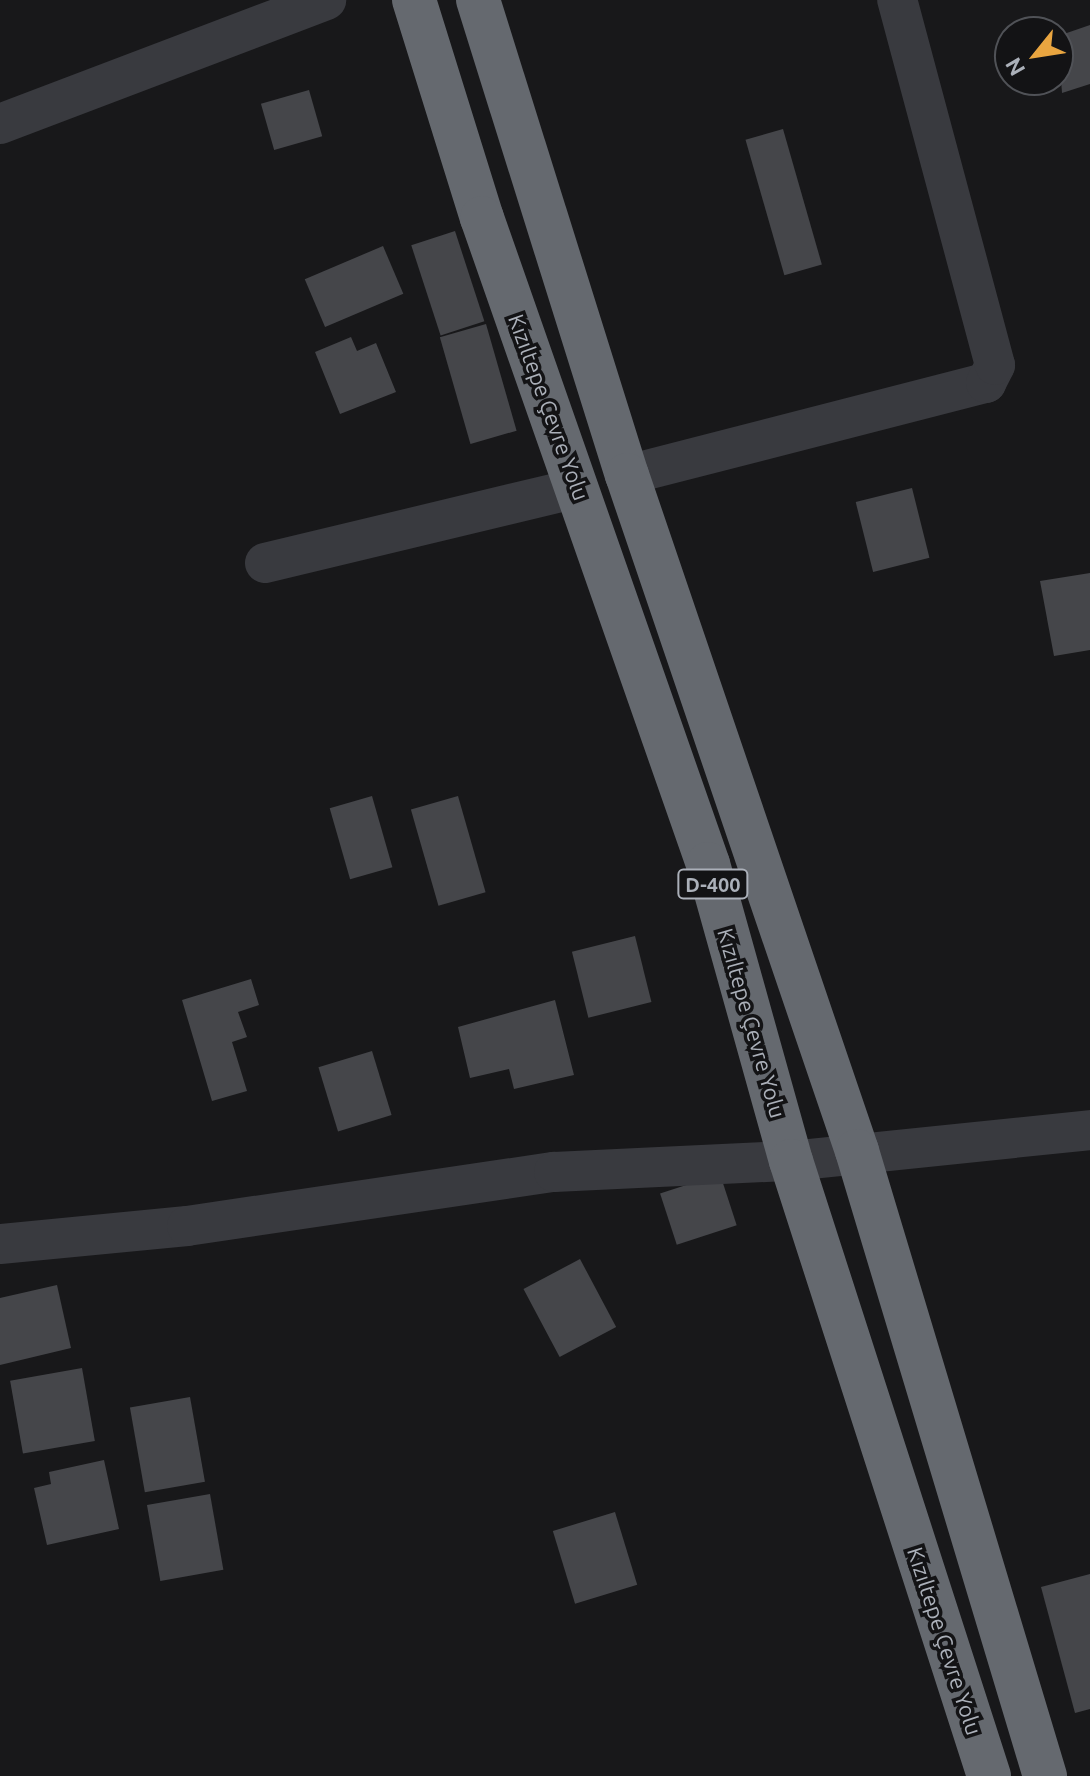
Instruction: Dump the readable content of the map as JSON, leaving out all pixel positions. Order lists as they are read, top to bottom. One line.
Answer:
{"streets":{"highway":["Kızıltepe Çevre Yolu","D-400"]},"north":"bottom left"}
